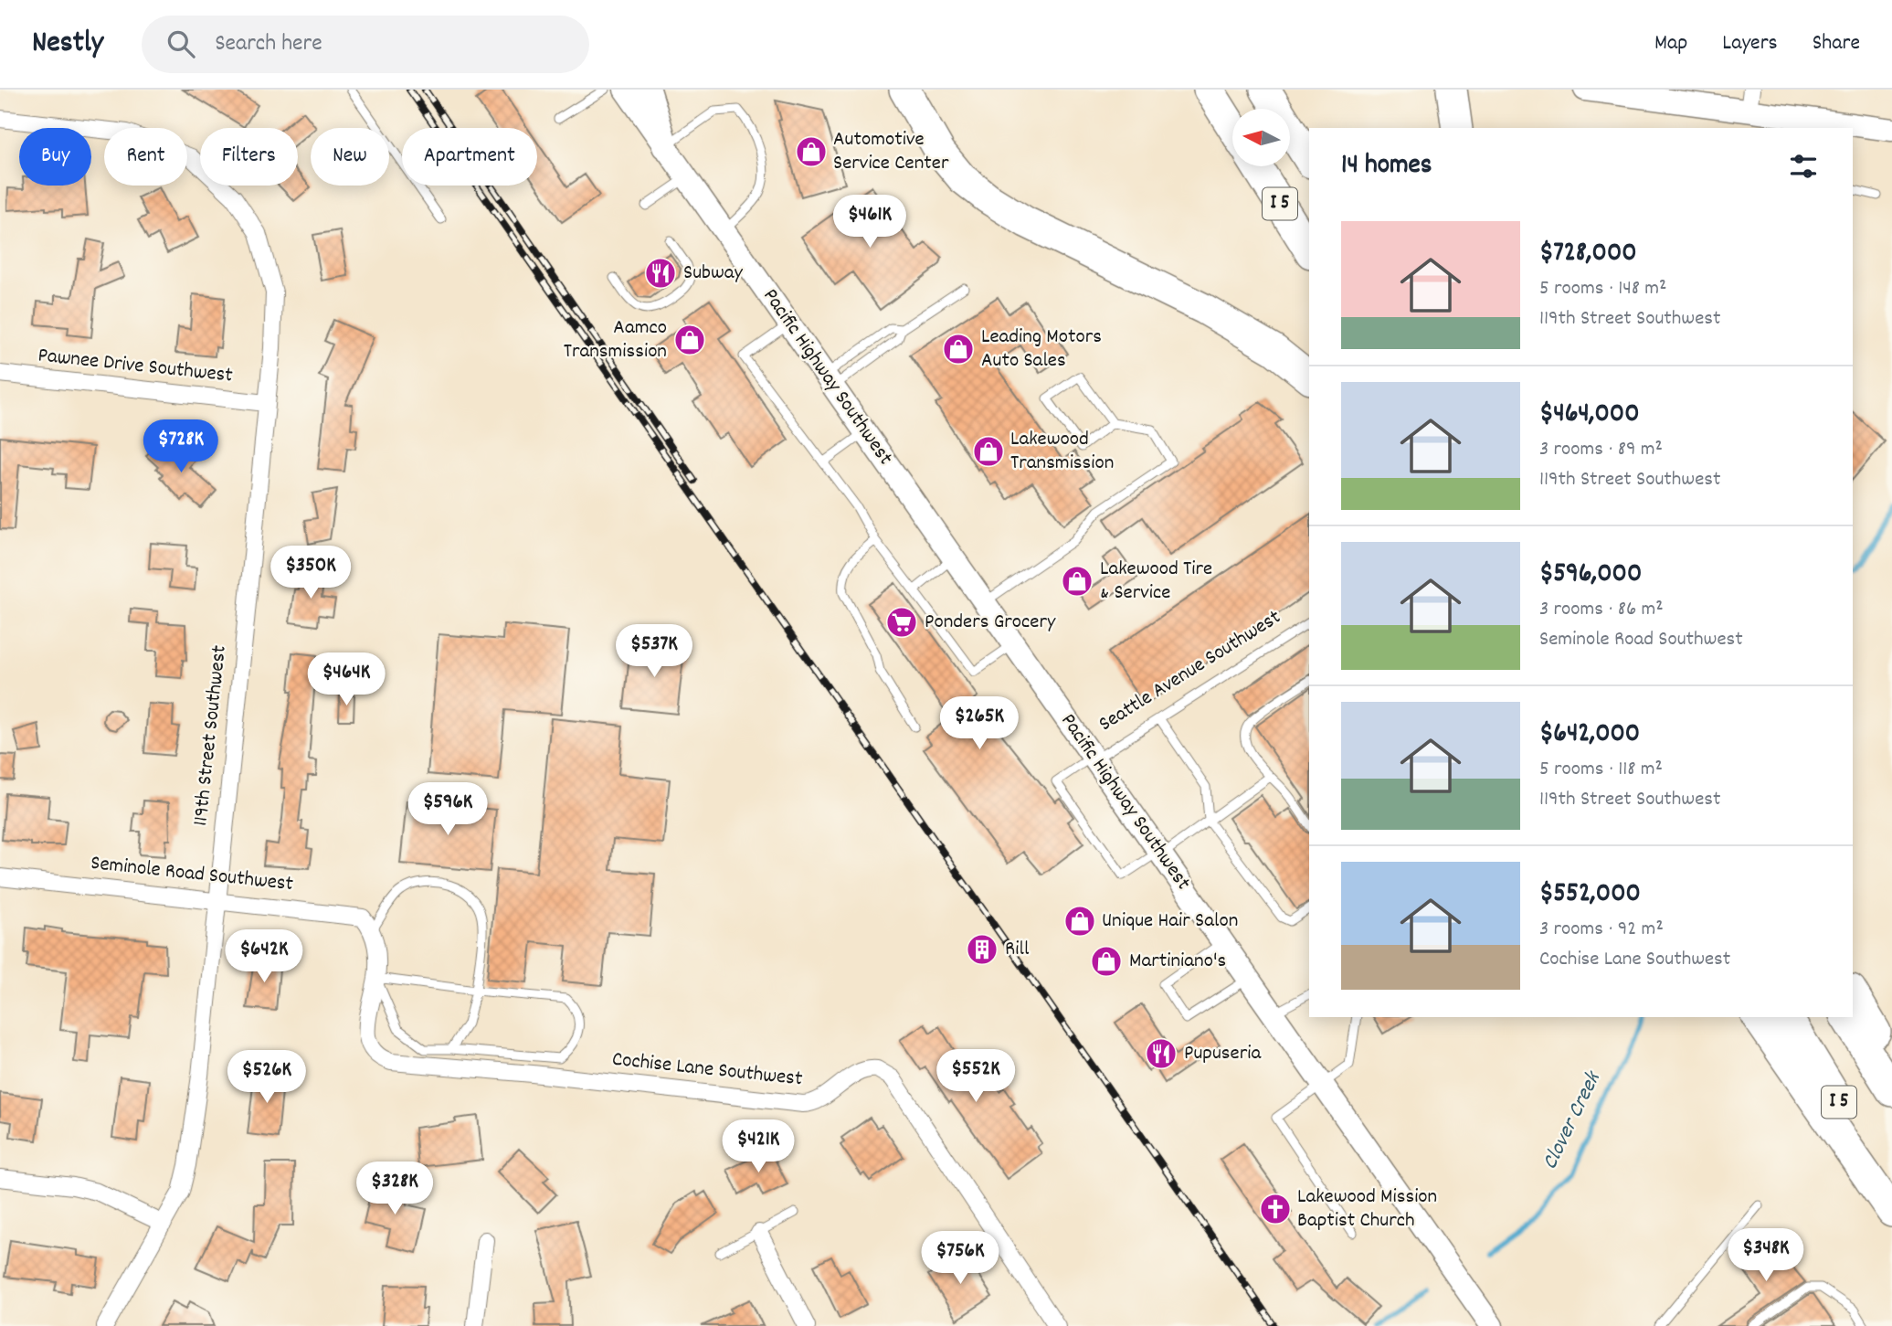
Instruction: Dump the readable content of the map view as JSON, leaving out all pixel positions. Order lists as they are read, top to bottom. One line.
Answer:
{"streets":{"highway":["I 5"],"street":["Pawnee Drive Southwest","Pacific Highway Southwest","119th Street Southwest","Seminole Road Southwest","Cochise Lane Southwest"],"lane":["Seattle Avenue Southwest"]},"crossings":[["Pawnee Drive Southwest","119th Street Southwest"],["Pacific Highway Southwest","Seattle Avenue Southwest"],["119th Street Southwest","Seminole Road Southwest"],["Seminole Road Southwest","Cochise Lane Southwest"]],"water":["Clover Creek"],"places":{"shop":["Automotive Service Center","Aamco Transmission","Leading Motors Auto Sales","Lakewood Transmission","Lakewood Tire & Service","Unique Hair Salon","Martiniano's"],"restaurant":["Subway","Pupuseria"],"supermarket":["Ponders Grocery"],"building":["Rill"],"church":["Lakewood Mission Baptist Church"]},"north":"left","page":{"header":"Nestly","search":"Search here","nav":["Map","Layers","Share"],"chip":["Buy","Rent","Filters","New","Apartment"],"heading":"14 homes","price":["$461K","$728K","$350K","$537K","$464K","$265K","$596K","$642K","$552K","$526K","$421K","$328K","$348K","$756K"],"list":[{"name":"$728,000","note":"5 rooms · 148 m² · 119th Street Southwest"},{"name":"$464,000","note":"3 rooms · 89 m² · 119th Street Southwest"},{"name":"$596,000","note":"3 rooms · 86 m² · Seminole Road Southwest"},{"name":"$642,000","note":"5 rooms · 118 m² · 119th Street Southwest"},{"name":"$552,000","note":"3 rooms · 92 m² · Cochise Lane Southwest"}]}}
